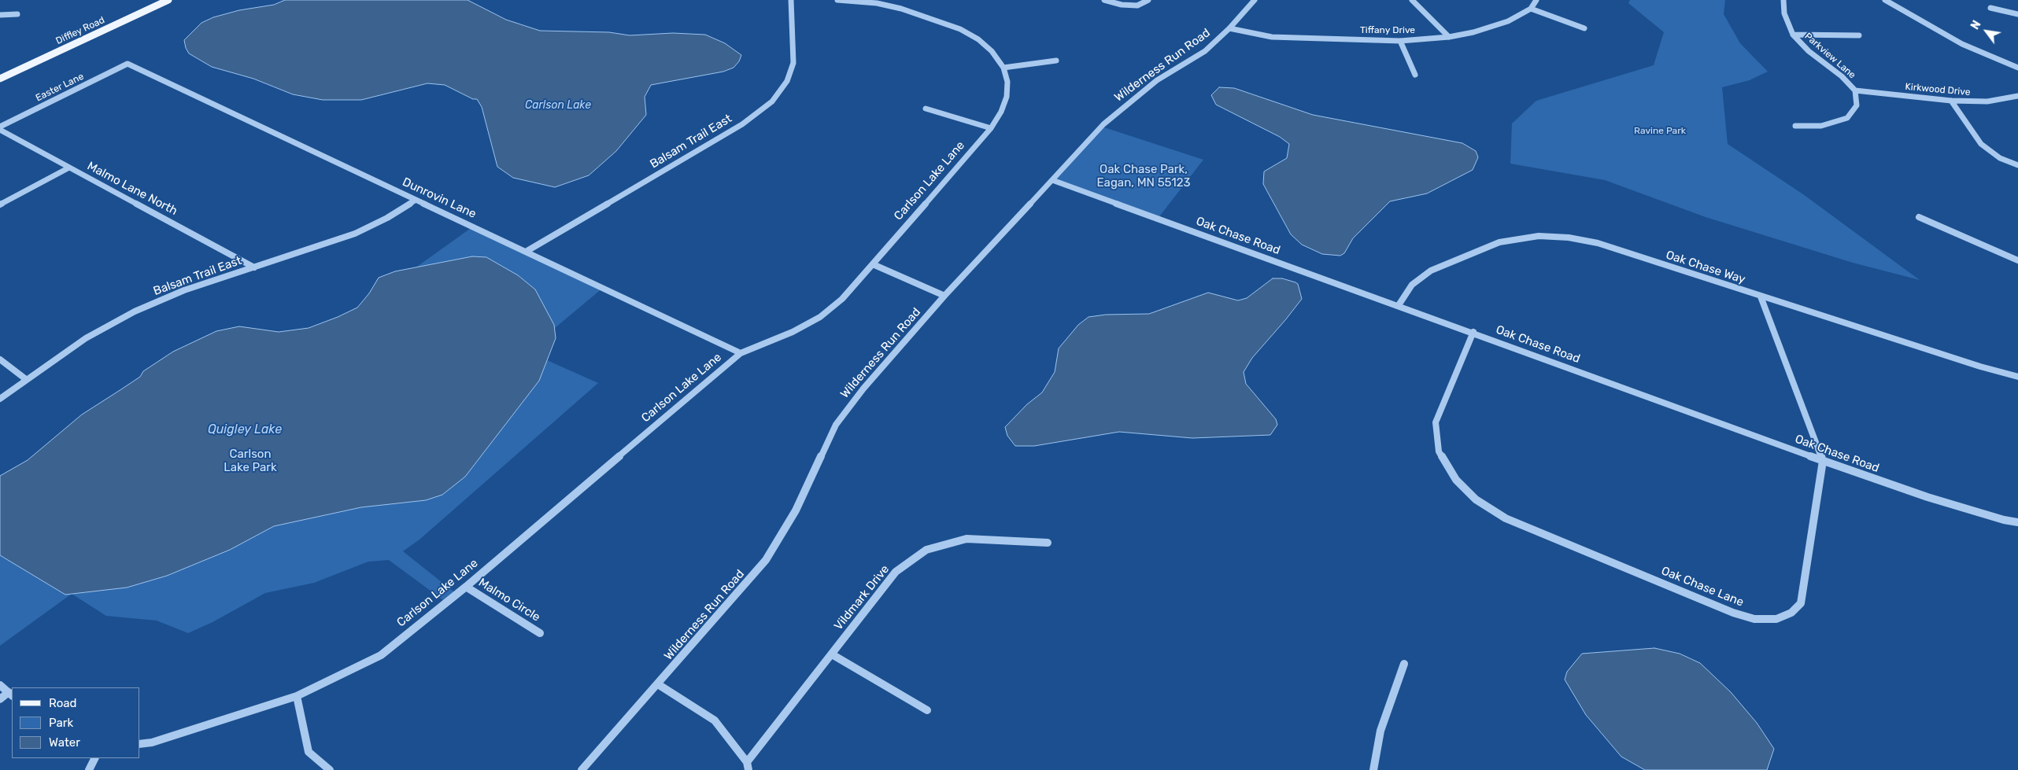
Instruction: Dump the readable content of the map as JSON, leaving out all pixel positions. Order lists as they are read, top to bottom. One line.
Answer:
{"streets":{"main road":["Diffley Road"],"street":["Tiffany Drive","Parkview Lane","Wilderness Run Road","Easter Lane","Kirkwood Drive","Balsam Trail East","Carlson Lake Lane","Malmo Lane North","Dunrovin Lane","Oak Chase Road","Oak Chase Way","Oak Chase Lane","Vildmark Drive","Malmo Circle"]},"crossings":[["Tiffany Drive","Wilderness Run Road"],["Parkview Lane","Kirkwood Drive"],["Wilderness Run Road","Oak Chase Road"],["Easter Lane","Dunrovin Lane"],["Balsam Trail East","Malmo Lane North"],["Balsam Trail East","Dunrovin Lane"],["Carlson Lake Lane","Dunrovin Lane"],["Carlson Lake Lane","Malmo Circle"],["Oak Chase Road","Oak Chase Way"],["Oak Chase Road","Oak Chase Lane"],["Oak Chase Way","Oak Chase Lane"]],"water":["Carlson Lake","Quigley Lake"],"parks":["Ravine Park","Oak Chase Park, Eagan, MN 55123","Carlson Lake Park"],"legend":["Road","Park","Water"],"north":"top left"}
